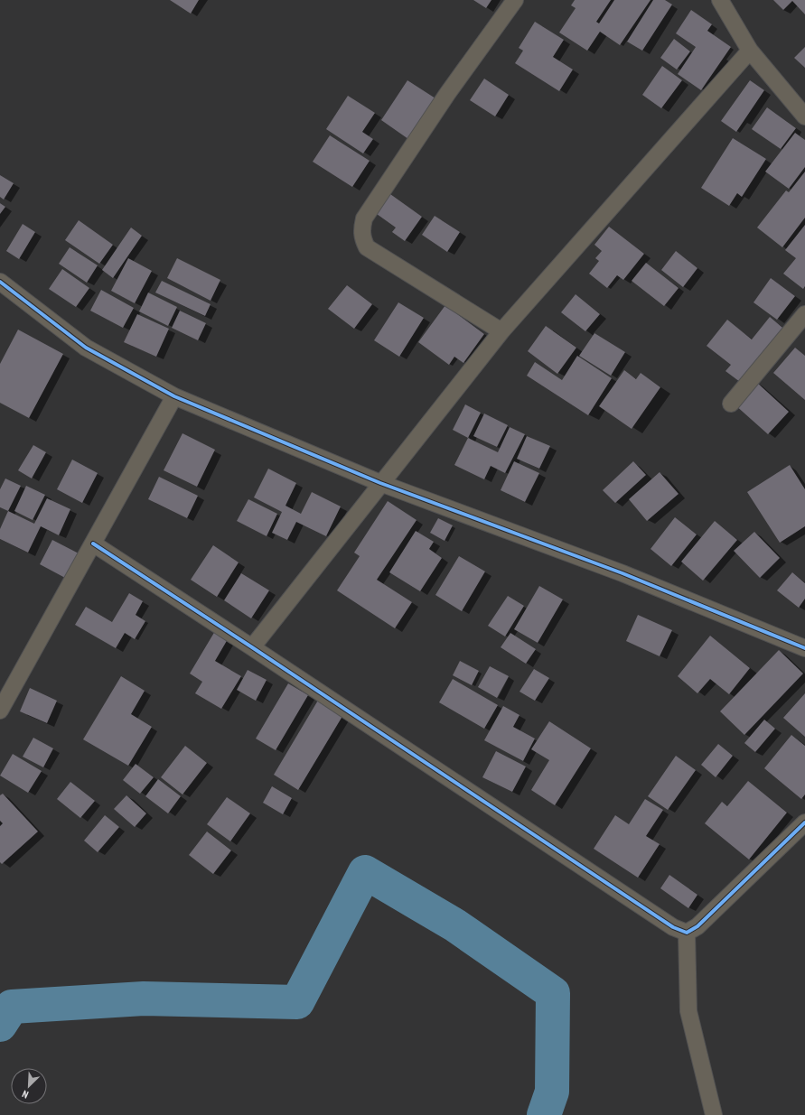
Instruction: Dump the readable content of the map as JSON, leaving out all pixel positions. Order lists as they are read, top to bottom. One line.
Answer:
{"north":"bottom left"}
